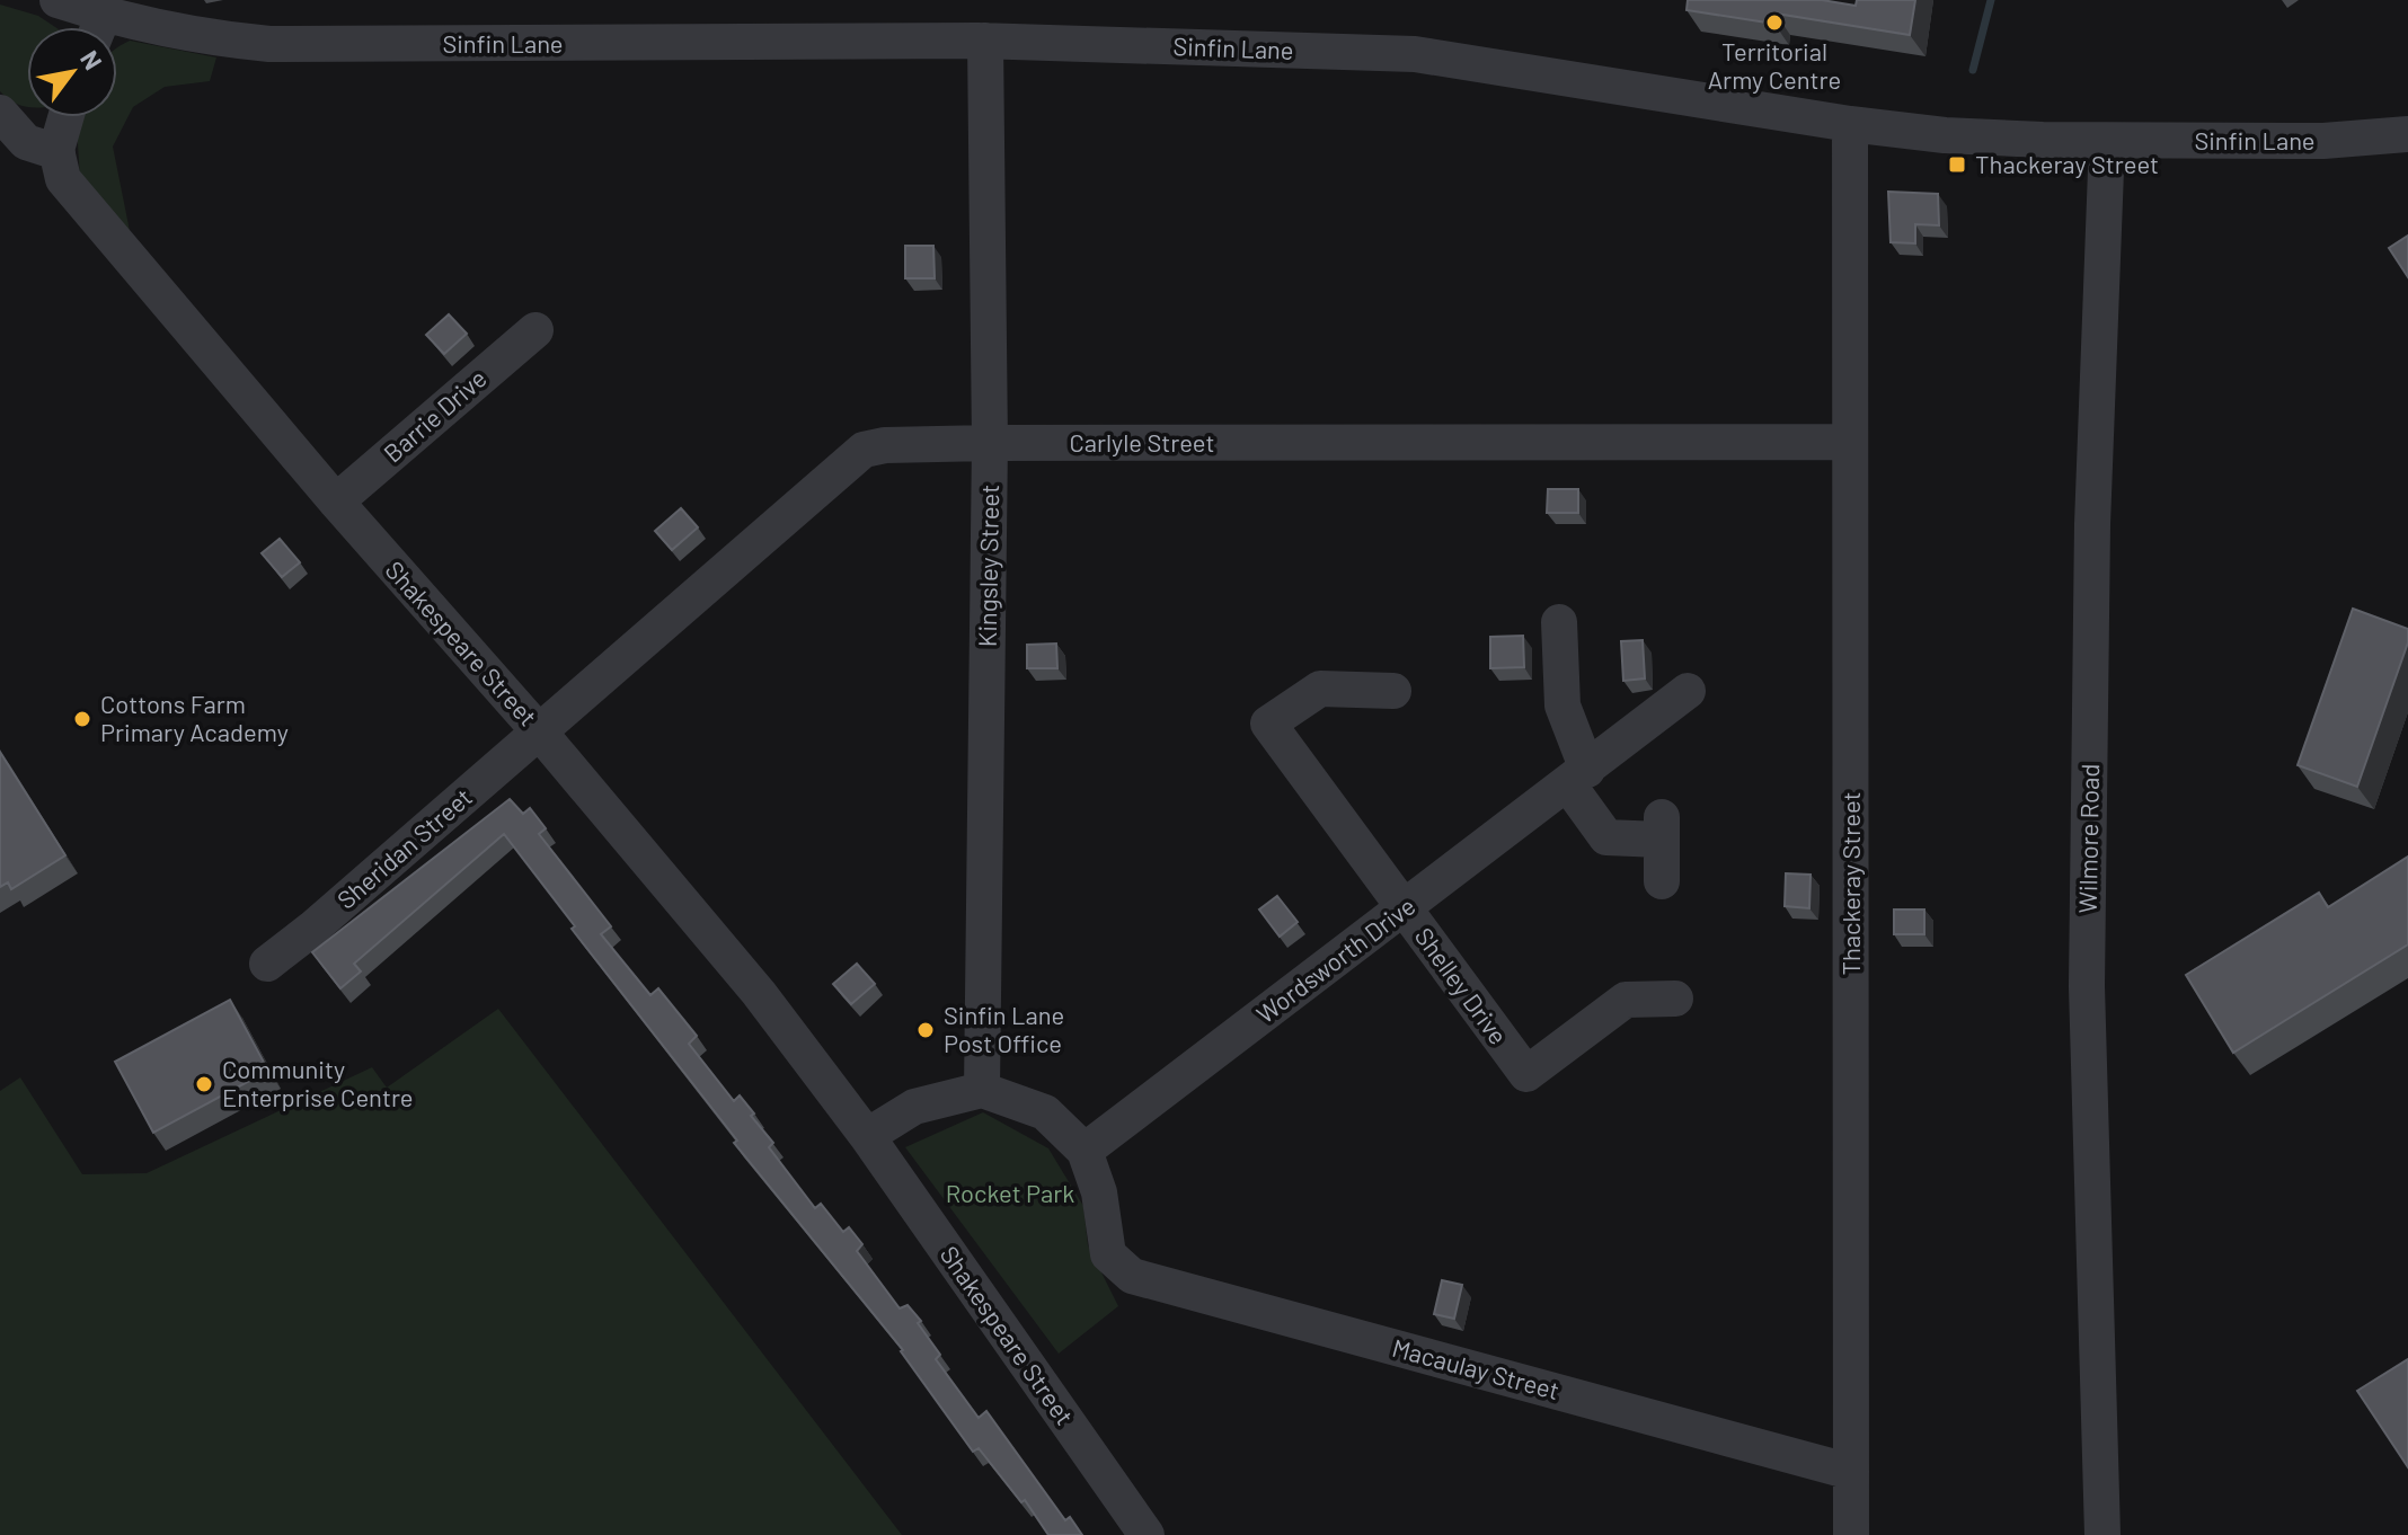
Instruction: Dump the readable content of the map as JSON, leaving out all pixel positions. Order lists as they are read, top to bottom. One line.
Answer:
{"streets":{"street":["Sinfin Lane","Barrie Drive","Carlyle Street","Kingsley Street","Shakespeare Street","Wilmore Road","Sheridan Street","Thackeray Street","Wordsworth Drive","Shelley Drive","Macaulay Street"]},"crossings":[["Sinfin Lane","Kingsley Street"],["Sinfin Lane","Wilmore Road"],["Sinfin Lane","Thackeray Street"],["Barrie Drive","Shakespeare Street"],["Carlyle Street","Kingsley Street"],["Carlyle Street","Shakespeare Street"],["Carlyle Street","Sheridan Street"],["Carlyle Street","Thackeray Street"],["Shakespeare Street","Sheridan Street"],["Thackeray Street","Macaulay Street"],["Wordsworth Drive","Shelley Drive"],["Wordsworth Drive","Macaulay Street"]],"parks":["Rocket Park"],"places":{"other":["Territorial Army Centre","Cottons Farm Primary Academy","Sinfin Lane Post Office","Community Enterprise Centre"],"transit":["Thackeray Street"]},"north":"top right"}
